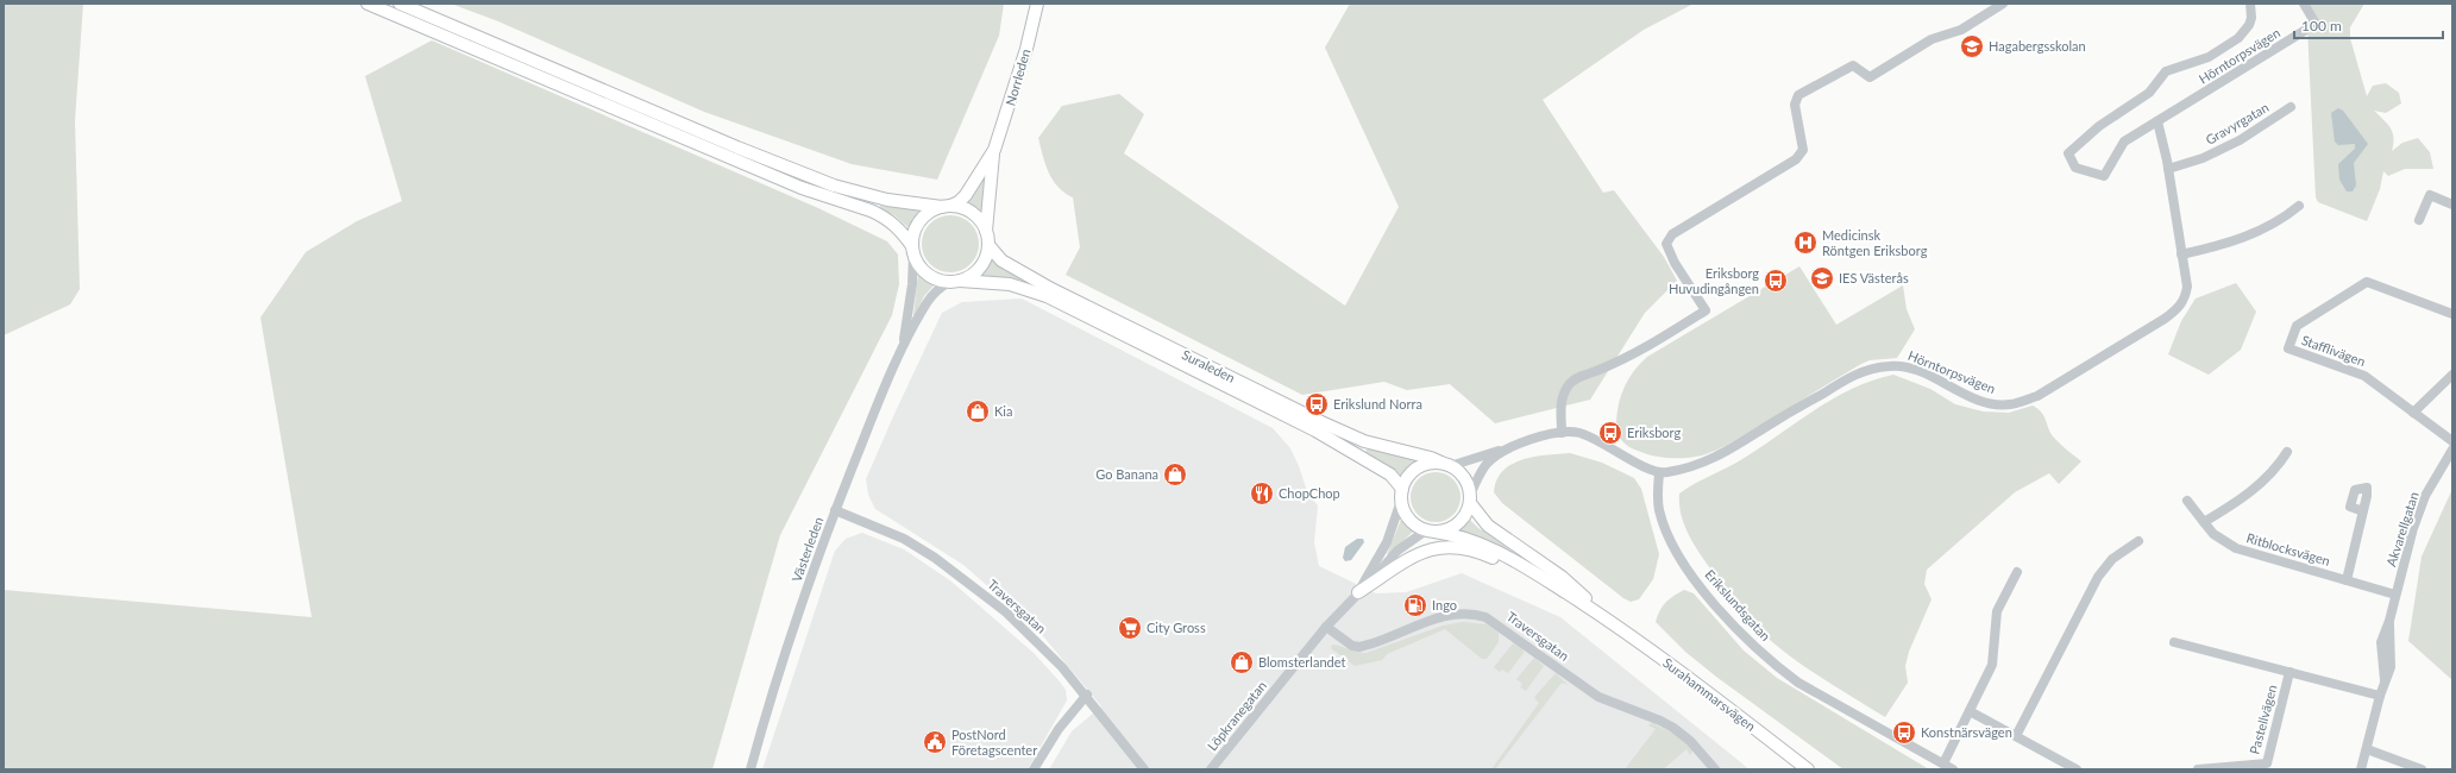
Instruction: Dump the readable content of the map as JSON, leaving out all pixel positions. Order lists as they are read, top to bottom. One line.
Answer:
{"streets":{"main road":["Norrleden","Suraleden","Surahammarsvägen"],"street":["Hörntorpsvägen","Gravyrgatan","Stafflivägen","Akvarellgatan","Västerleden","Ritblocksvägen","Erikslundsgatan","Traversgatan","Löpkranegatan","Pastellvägen"]},"crossings":[["Hörntorpsvägen","Gravyrgatan"],["Hörntorpsvägen","Erikslundsgatan"],["Norrleden","Suraleden"],["Norrleden","Västerleden"],["Suraleden","Västerleden"],["Suraleden","Surahammarsvägen"],["Suraleden","Löpkranegatan"],["Akvarellgatan","Ritblocksvägen"],["Akvarellgatan","Pastellvägen"],["Västerleden","Traversgatan"],["Traversgatan","Löpkranegatan"],["Surahammarsvägen","Löpkranegatan"]],"places":{"school or university":["Hagabergsskolan","IES Västerås"],"hospital":["Medicinsk Röntgen Eriksborg"],"bus stop":["Eriksborg Huvudingången","Erikslund Norra","Eriksborg","Konstnärsvägen"],"shop":["Kia","Go Banana","Blomsterlandet"],"restaurant":["ChopChop"],"fuel station":["Ingo"],"supermarket":["City Gross"],"public building":["PostNord Företagscenter"]},"scale_bar":"100 m"}
